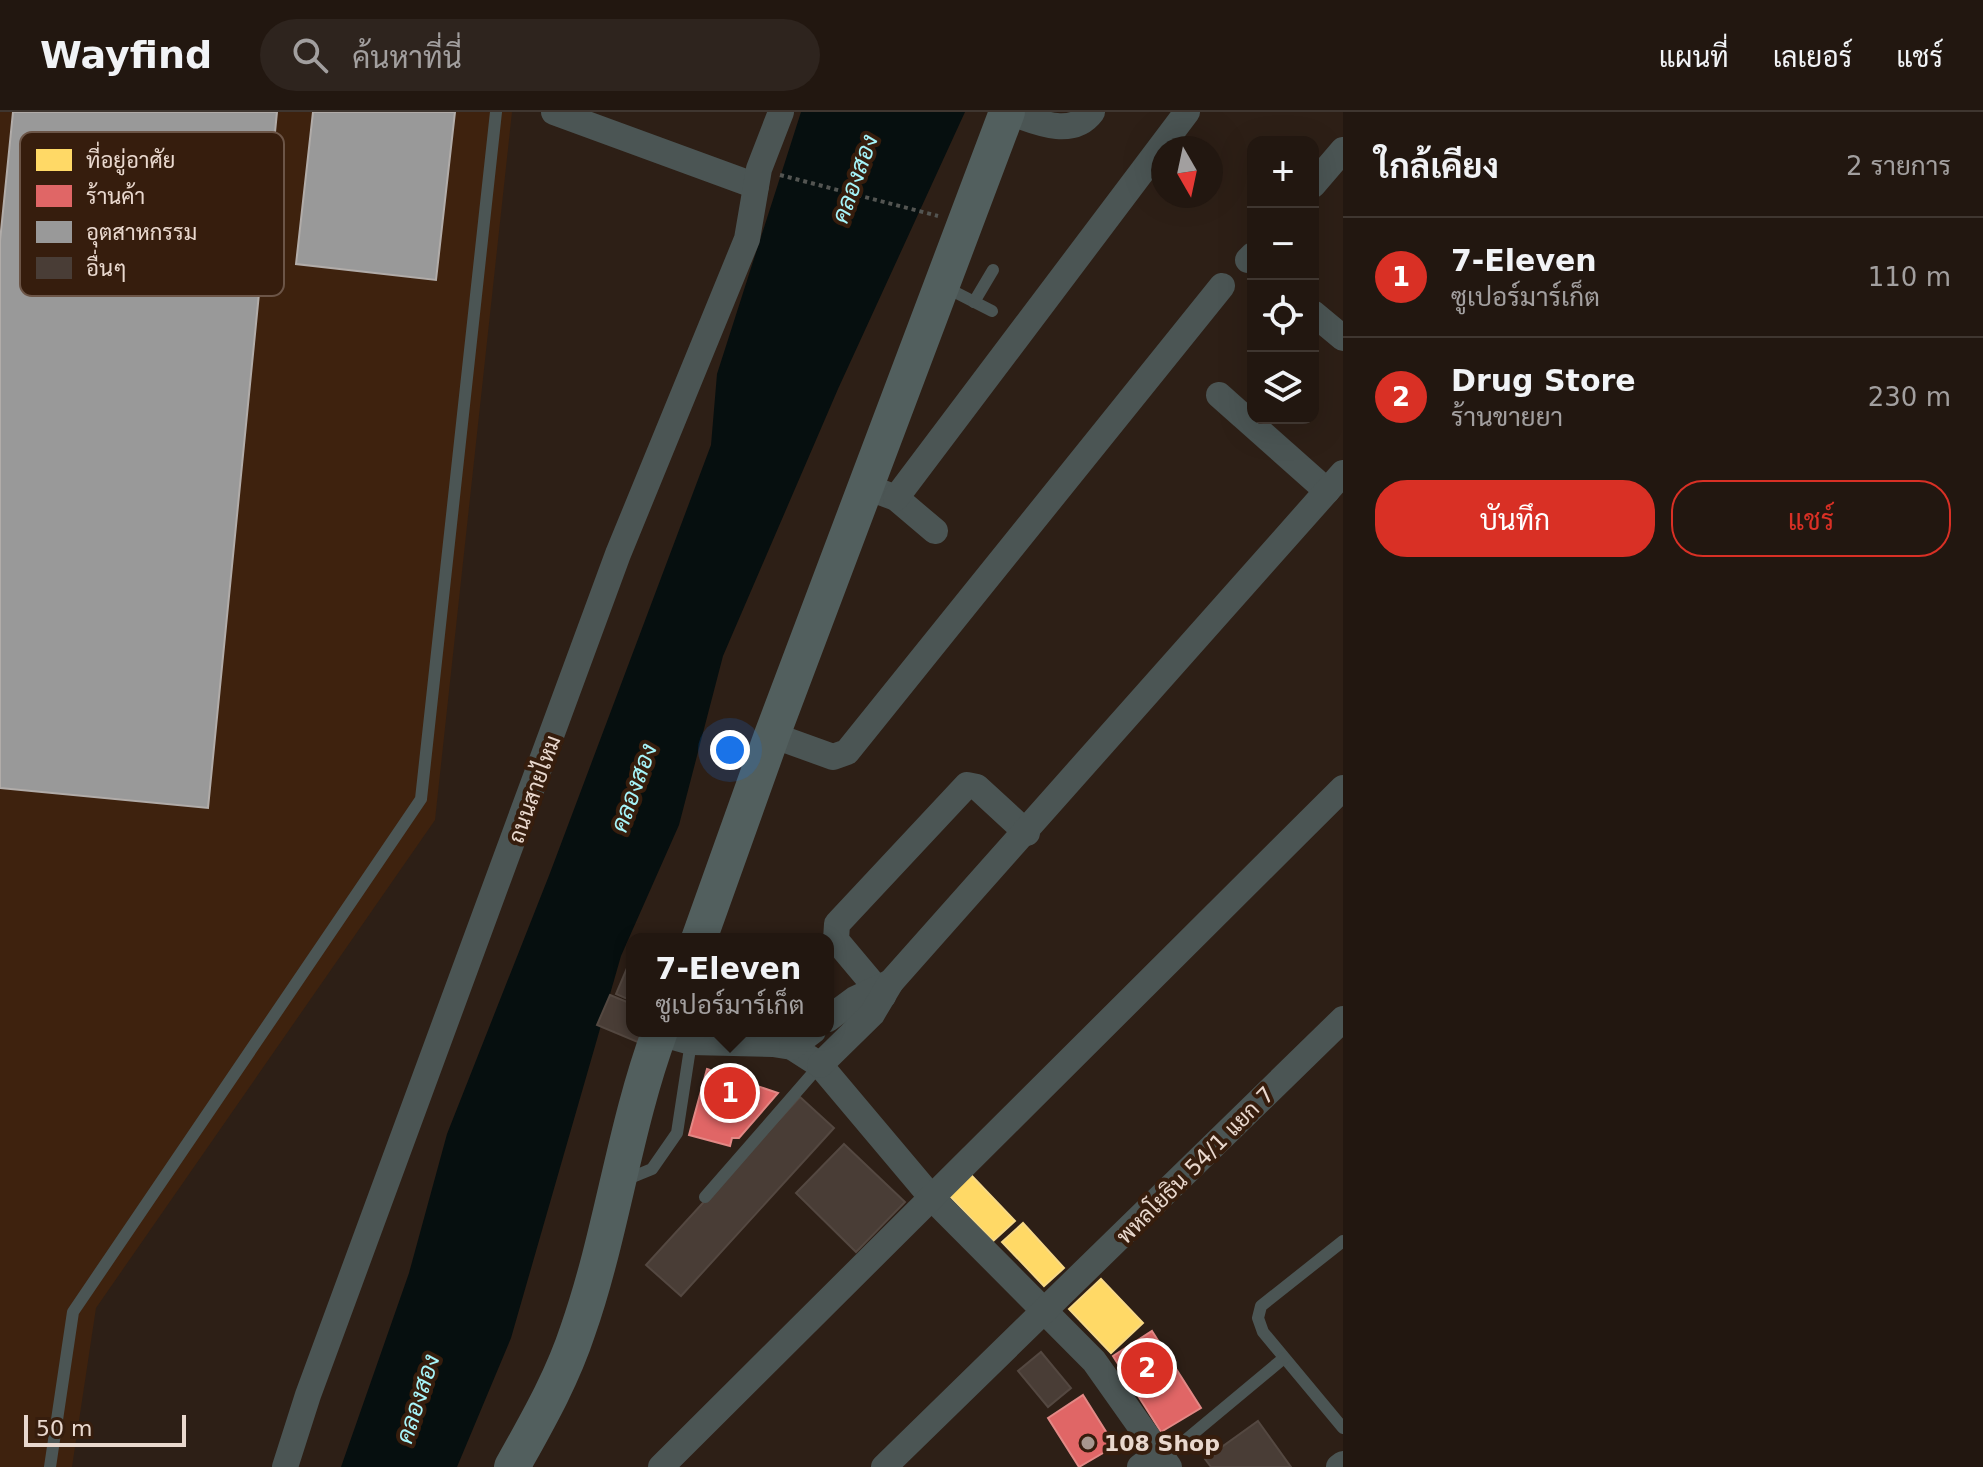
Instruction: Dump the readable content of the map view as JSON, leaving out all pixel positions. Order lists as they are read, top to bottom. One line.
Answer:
{"streets":{"street":["ถนนสายไหม","พหลโยธิน 54/1 แยก 7"]},"water":["คลองสอง"],"places":["108 Shop"],"legend":["ที่อยู่อาศัย","ร้านค้า","อุตสาหกรรม","อื่นๆ"],"scale_bar":"50 m","north":"bottom","page":{"header":"Wayfind","search":"ค้นหาที่นี่","nav":["แผนที่","เลเยอร์","แชร์"],"heading":["ใกล้เคียง","2 รายการ"],"map_buttons":["+","−"],"list":[{"mark":"1","name":"7-Eleven","note":"ซูเปอร์มาร์เก็ต","value":"110 m"},{"mark":"2","name":"Drug Store","note":"ร้านขายยา","value":"230 m"}],"buttons":["บันทึก","แชร์"],"popup":["7-Eleven","ซูเปอร์มาร์เก็ต"],"pins":["1","2"],"scale":"50 m"}}
